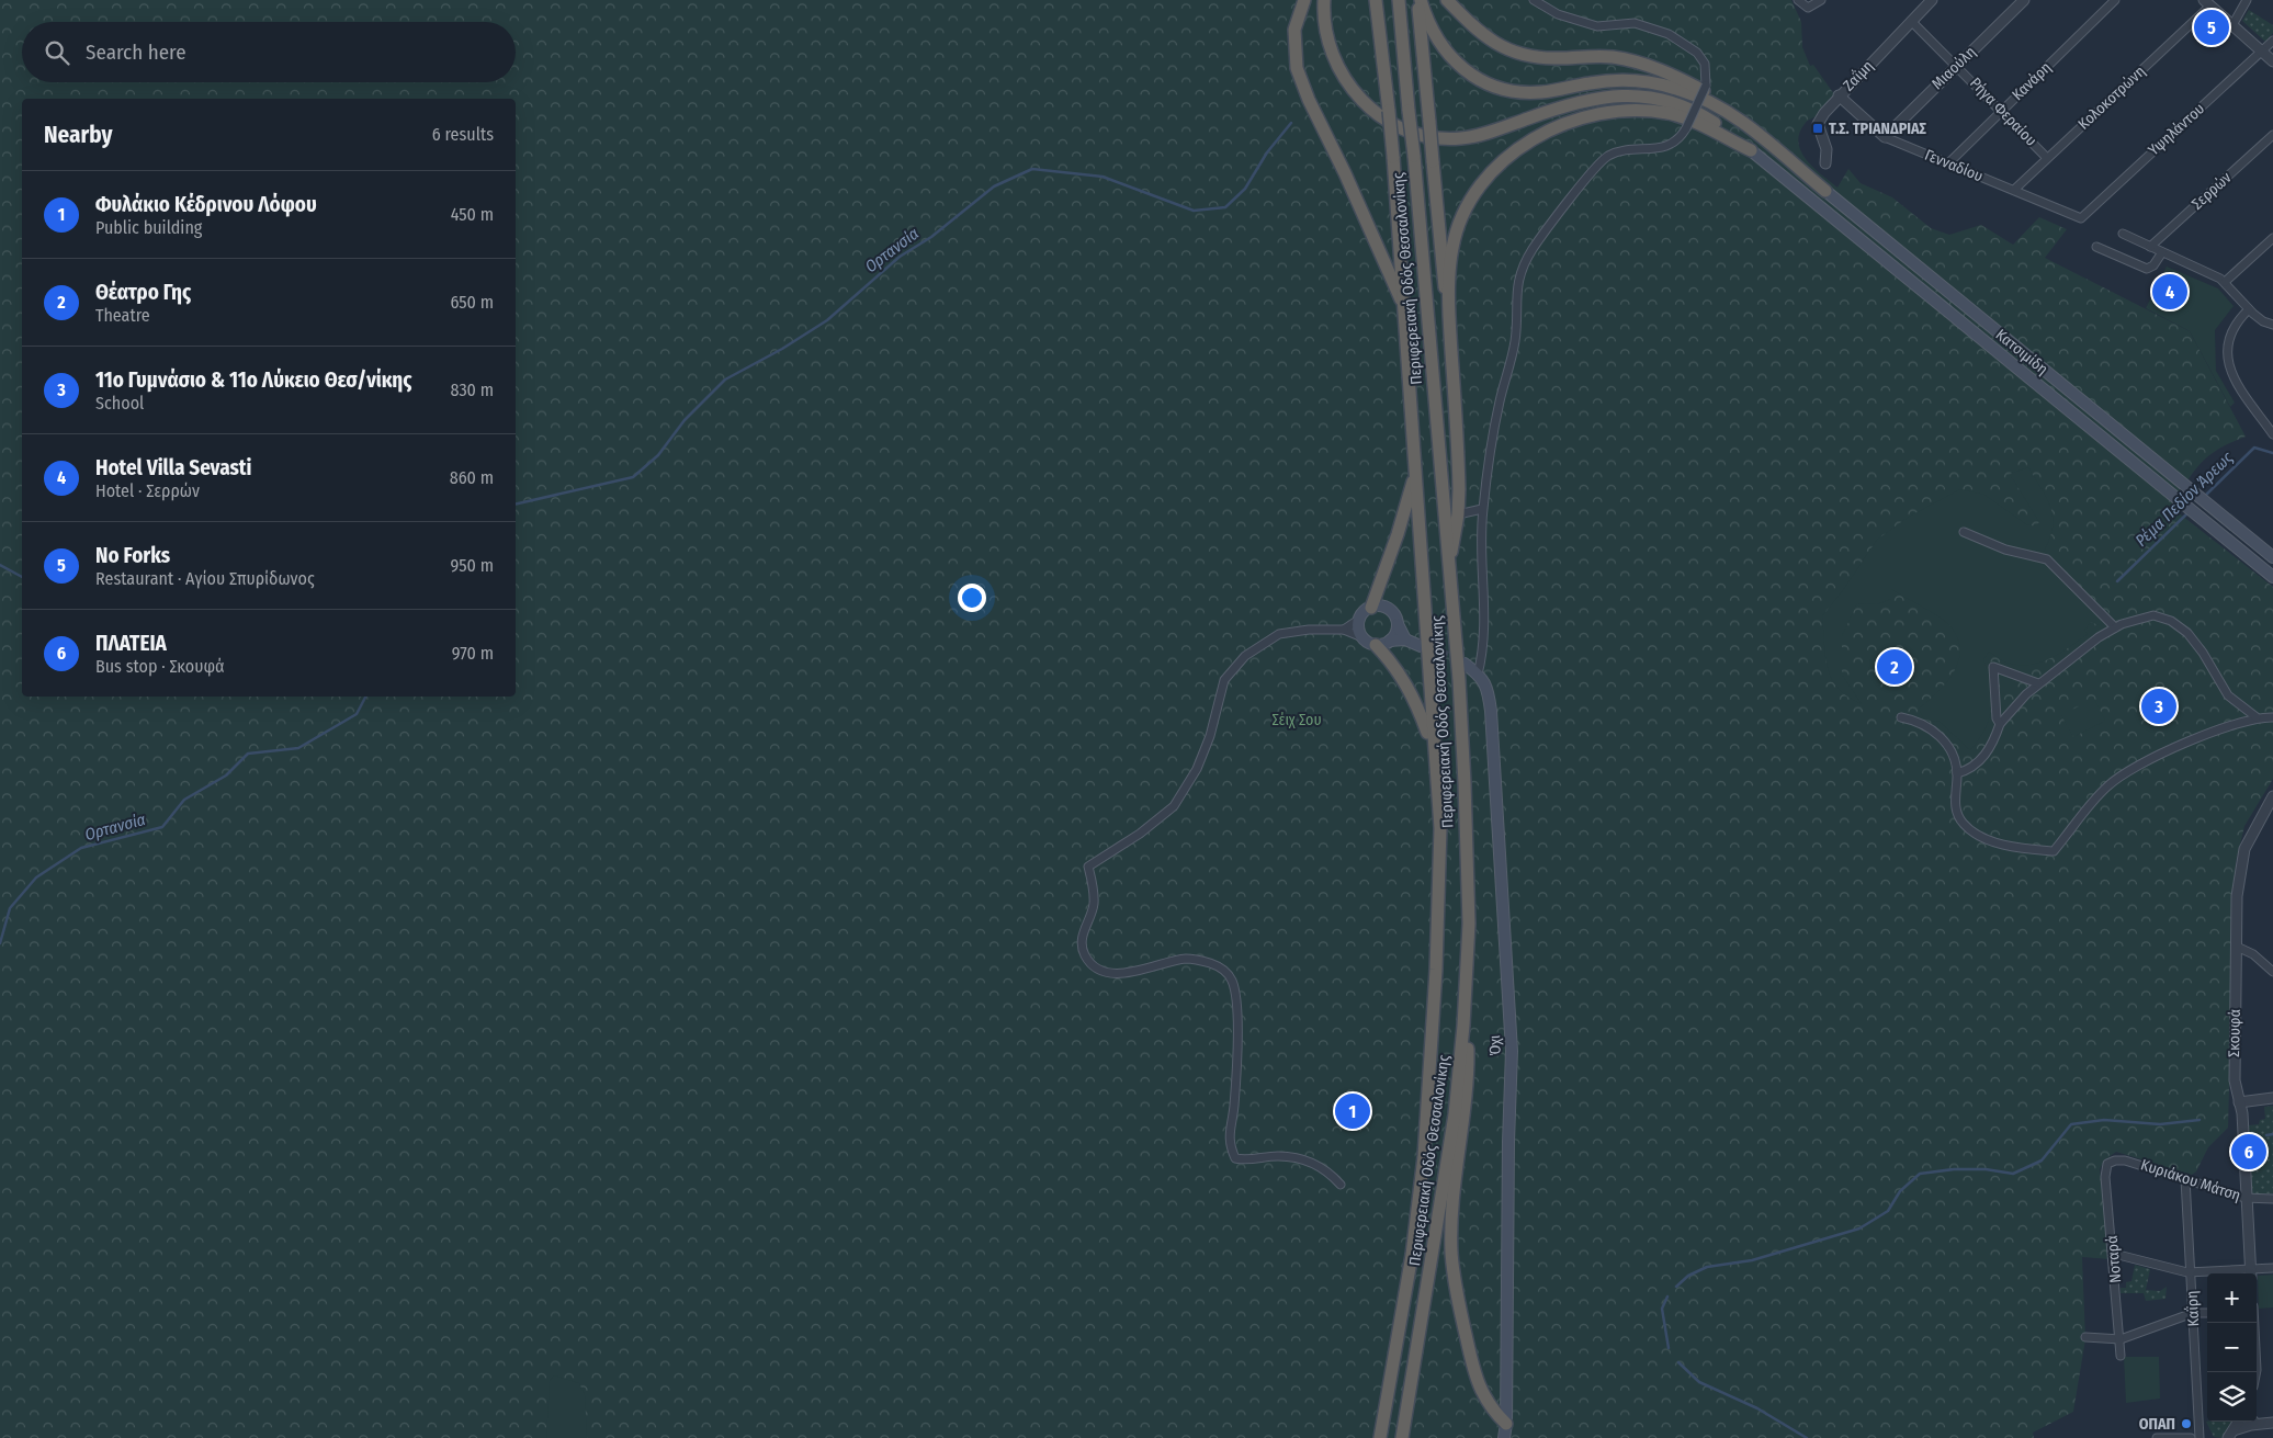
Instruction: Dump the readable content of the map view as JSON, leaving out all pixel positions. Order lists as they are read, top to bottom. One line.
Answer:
{"streets":{"highway":["Περιφερειακή Οδός Θεσσαλονίκης"],"main road":["Κατσιμίδη","Όχι"],"street":["Μιαούλη","Ζαΐμη","Κανάρη","Κολοκοτρώνη","Ρήγα Φεραίου","Υψηλάντου","Γενναδίου","Σερρών","Σκουφά","Κυριάκου Μάτση","Νοταρά","Καΐρη"]},"crossings":[["Μιαούλη","Ρήγα Φεραίου"],["Μιαούλη","Γενναδίου"],["Ζαΐμη","Ρήγα Φεραίου"],["Ζαΐμη","Γενναδίου"],["Κανάρη","Ρήγα Φεραίου"],["Κανάρη","Γενναδίου"],["Κολοκοτρώνη","Ρήγα Φεραίου"],["Κολοκοτρώνη","Γενναδίου"],["Υψηλάντου","Γενναδίου"],["Σκουφά","Κυριάκου Μάτση"],["Κυριάκου Μάτση","Νοταρά"],["Κυριάκου Μάτση","Καΐρη"]],"water":["Ορτανσία","Ρέμα Πεδίον Άρεως"],"parks":["Σέιχ Σου"],"places":{"transit":["Τ.Σ. ΤΡΙΑΝΔΡΙΑΣ"],"other":["ΟΠΑΠ"]},"page":{"pins":["5","4","2","3","1","6"],"search":"Search here","heading":["Nearby","6 results"],"list":[{"mark":"1","name":"Φυλάκιο Κέδρινου Λόφου","note":"Public building","value":"450 m"},{"mark":"2","name":"Θέατρο Γης","note":"Theatre","value":"650 m"},{"mark":"3","name":"11ο Γυμνάσιο & 11ο Λύκειο Θεσ/νίκης","note":"School","value":"830 m"},{"mark":"4","name":"Hotel Villa Sevasti","note":"Hotel · Σερρών","value":"860 m"},{"mark":"5","name":"No Forks","note":"Restaurant · Αγίου Σπυρίδωνος","value":"950 m"},{"mark":"6","name":"ΠΛΑΤΕΙΑ","note":"Bus stop · Σκουφά","value":"970 m"}],"map_buttons":["+","−"]}}
